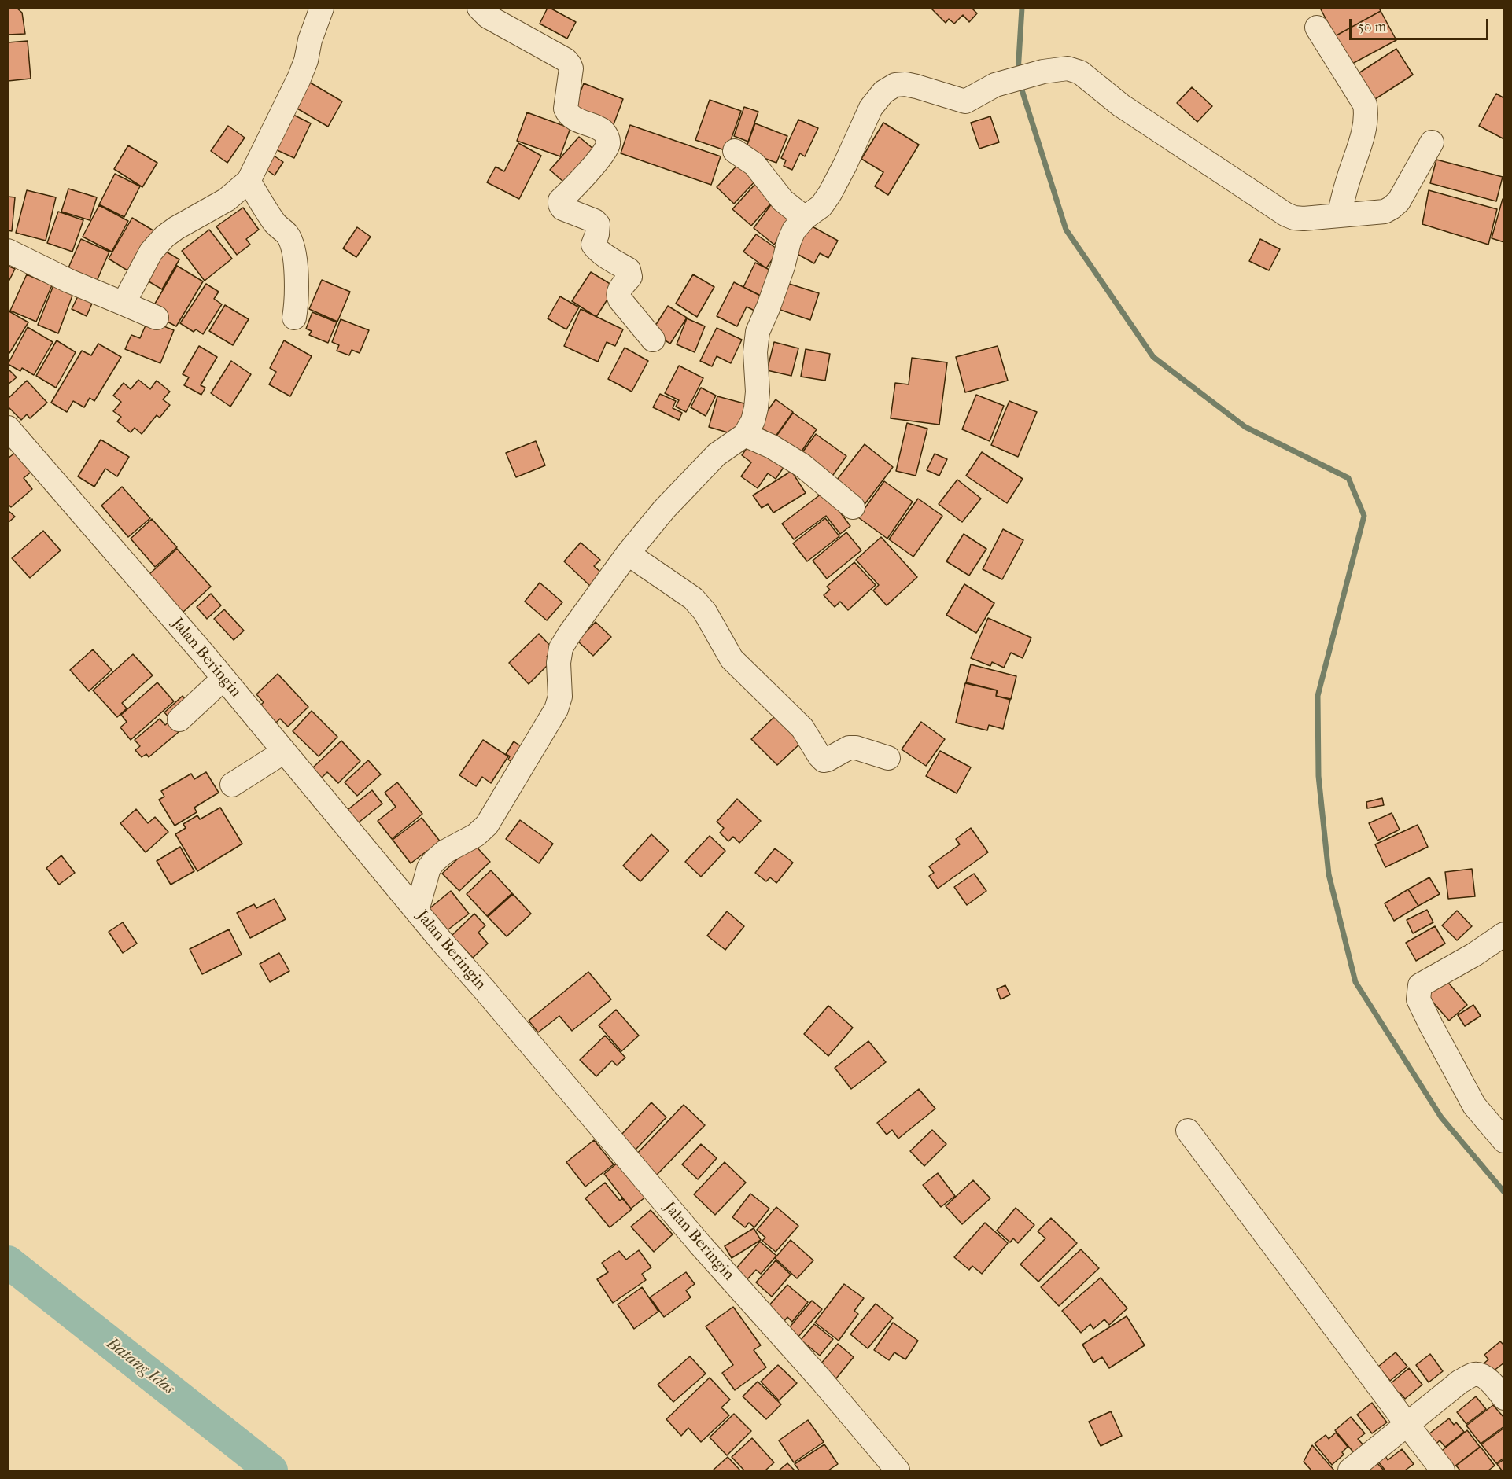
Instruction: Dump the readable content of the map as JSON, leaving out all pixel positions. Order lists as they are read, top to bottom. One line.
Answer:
{"streets":{"street":["Jalan Beringin"]},"water":["Batang Idas"],"scale_bar":"50 m"}
